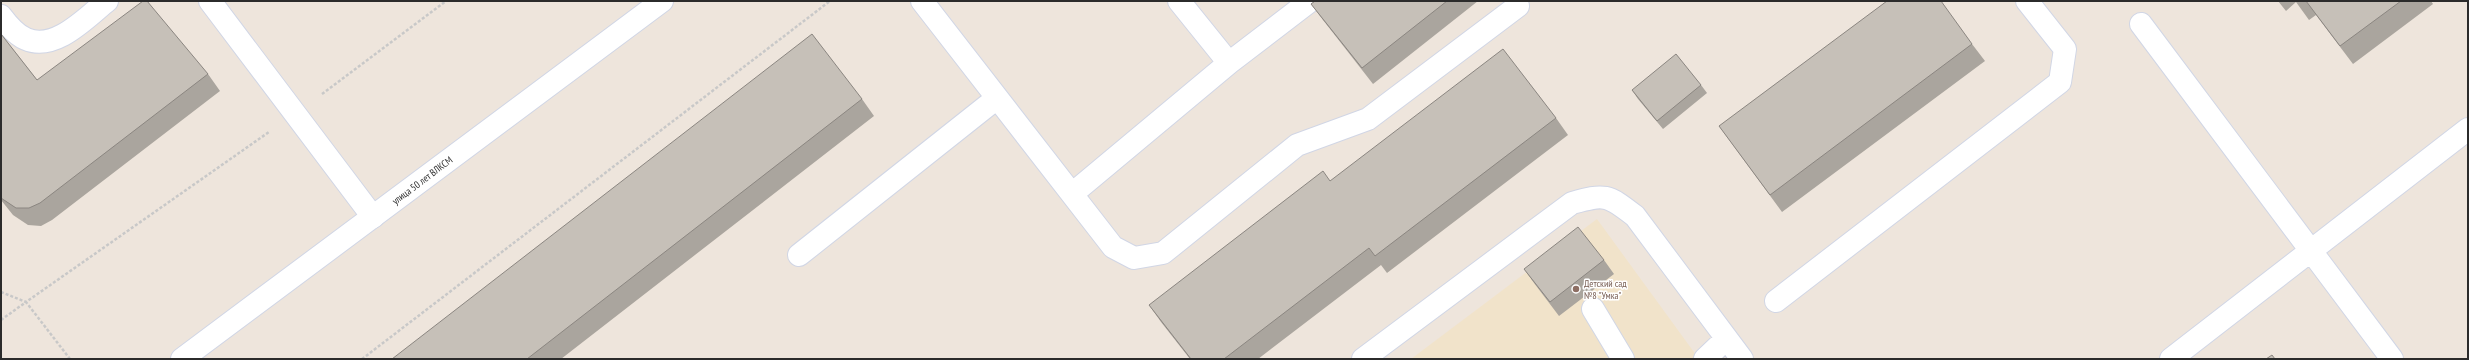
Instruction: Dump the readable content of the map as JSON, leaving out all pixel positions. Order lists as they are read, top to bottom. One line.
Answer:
{"streets":{"main road":["улица 50 лет ВЛКСМ"]},"places":["Детский сад №8 \"Умка\""]}
